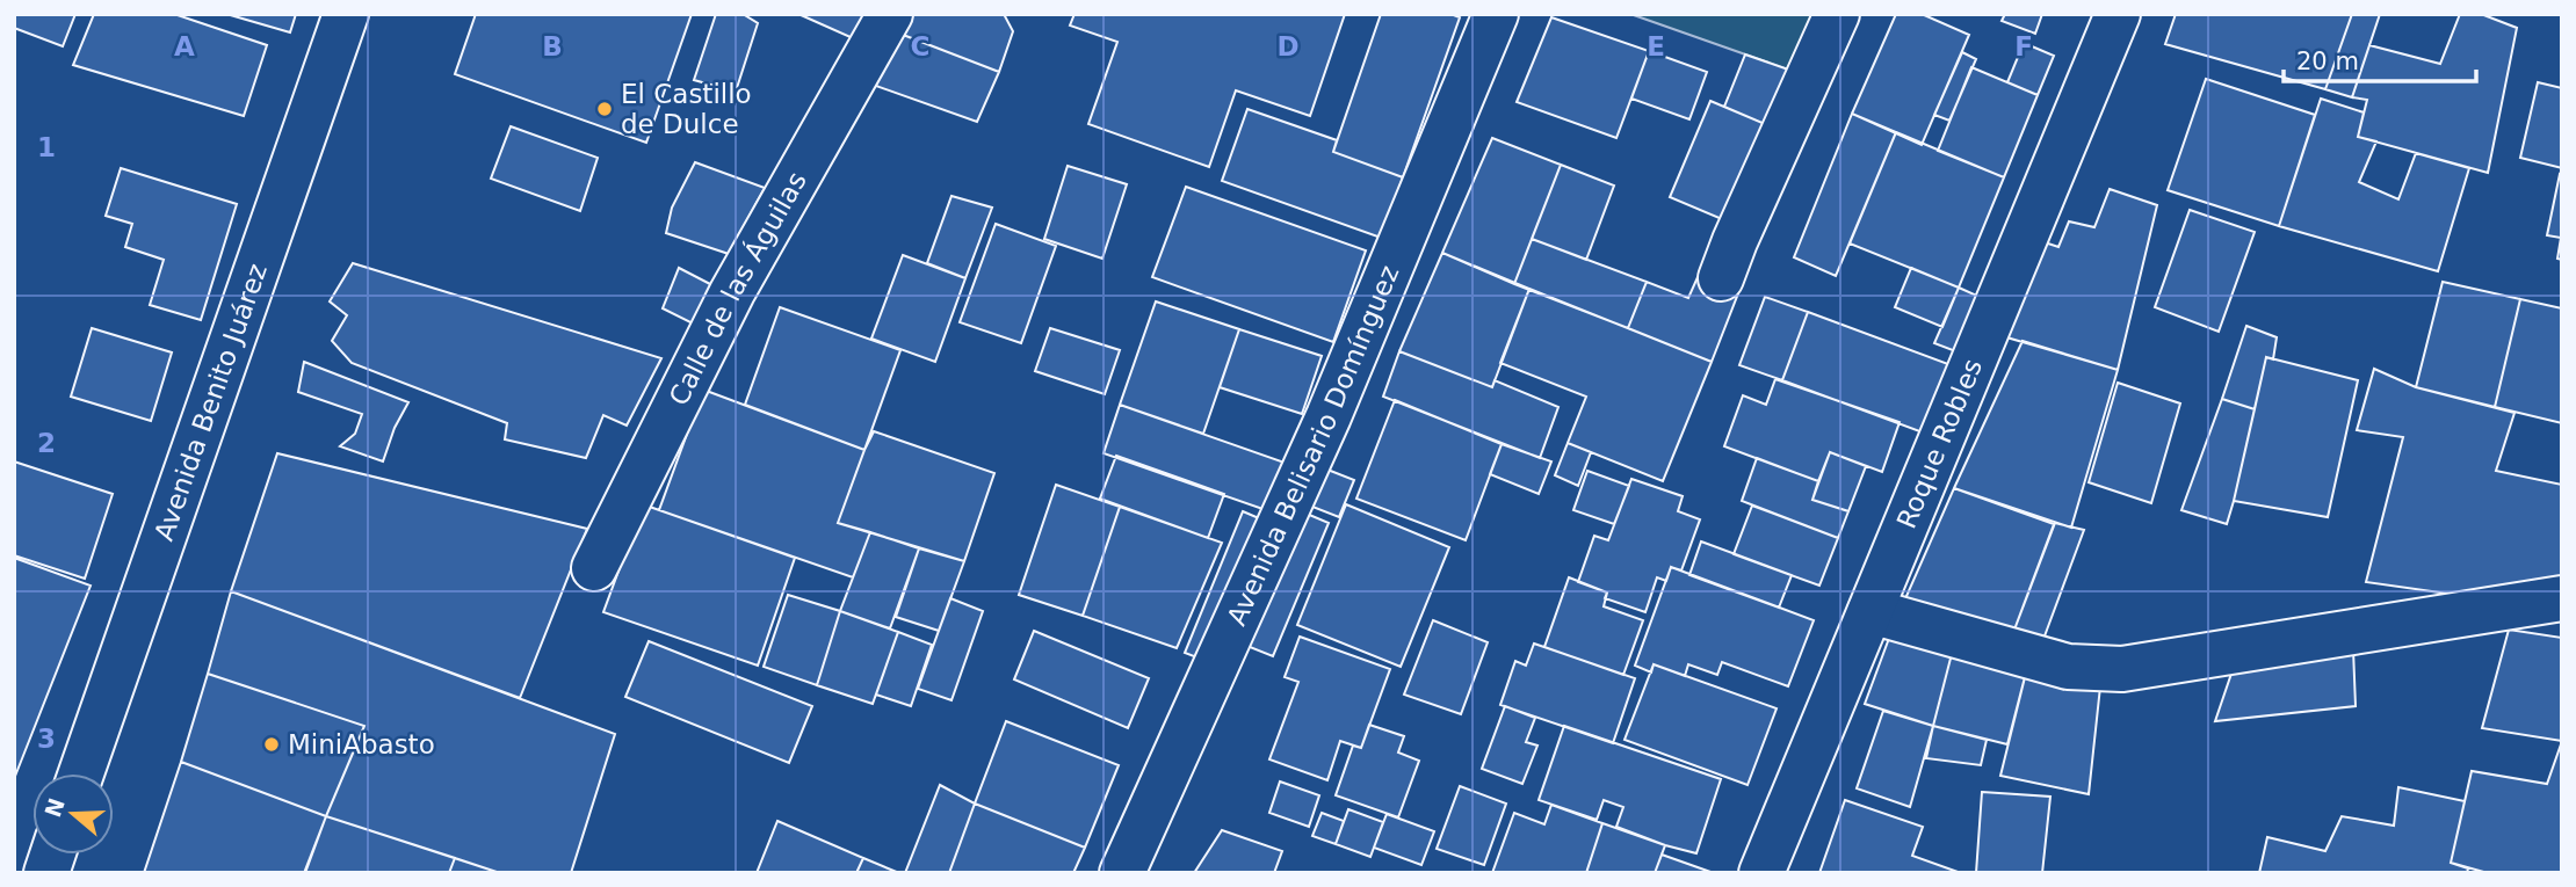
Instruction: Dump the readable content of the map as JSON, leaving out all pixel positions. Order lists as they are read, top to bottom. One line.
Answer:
{"streets":{"street":["Calle de las Águilas","Avenida Benito Juárez","Roque Robles","Avenida Belisario Domínguez"]},"places":["El Castillo de Dulce","MiniAbasto"],"scale_bar":"20 m","north":"left","grid":{"columns":["A","B","C","D","E","F"],"rows":["1","2","3"]}}
